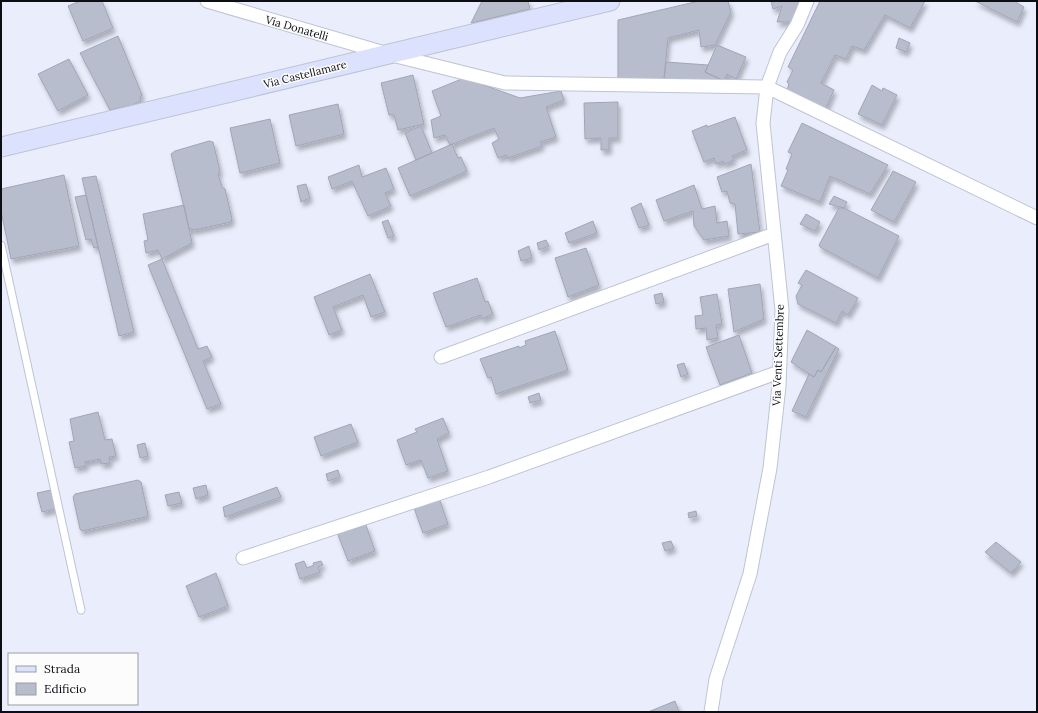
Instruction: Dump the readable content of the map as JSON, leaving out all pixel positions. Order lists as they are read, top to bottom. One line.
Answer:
{"streets":{"main road":["Via Castellamare"],"street":["Via Donatelli","Via Venti Settembre"]},"crossings":[["Via Donatelli","Via Castellamare"],["Via Donatelli","Via Venti Settembre"]],"legend":["Strada","Edificio"]}
